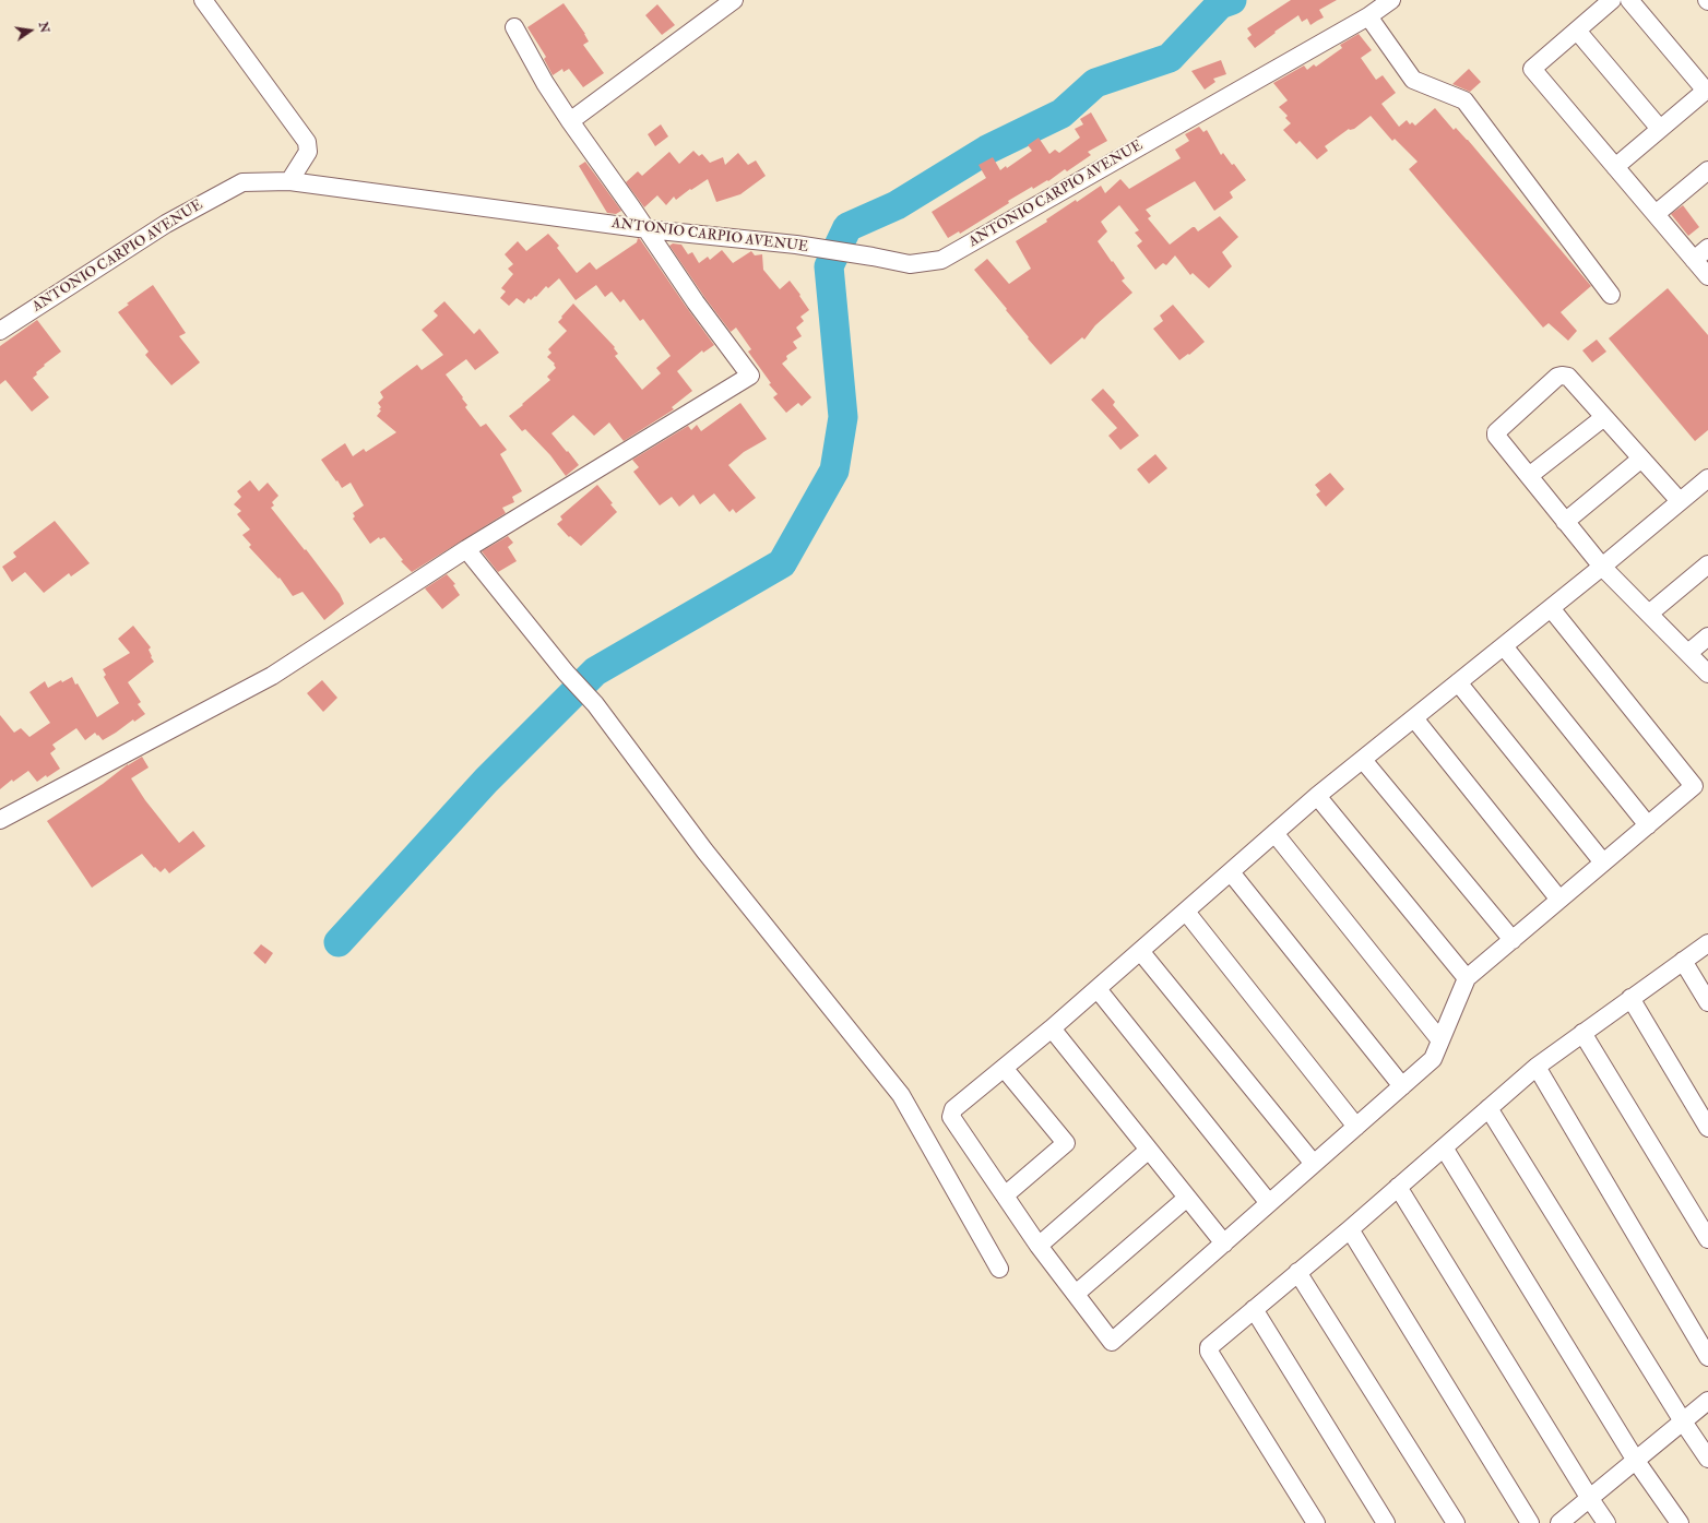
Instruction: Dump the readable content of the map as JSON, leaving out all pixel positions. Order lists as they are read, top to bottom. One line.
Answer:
{"streets":{"street":["ANTONIO CARPIO AVENUE"]},"north":"right"}
